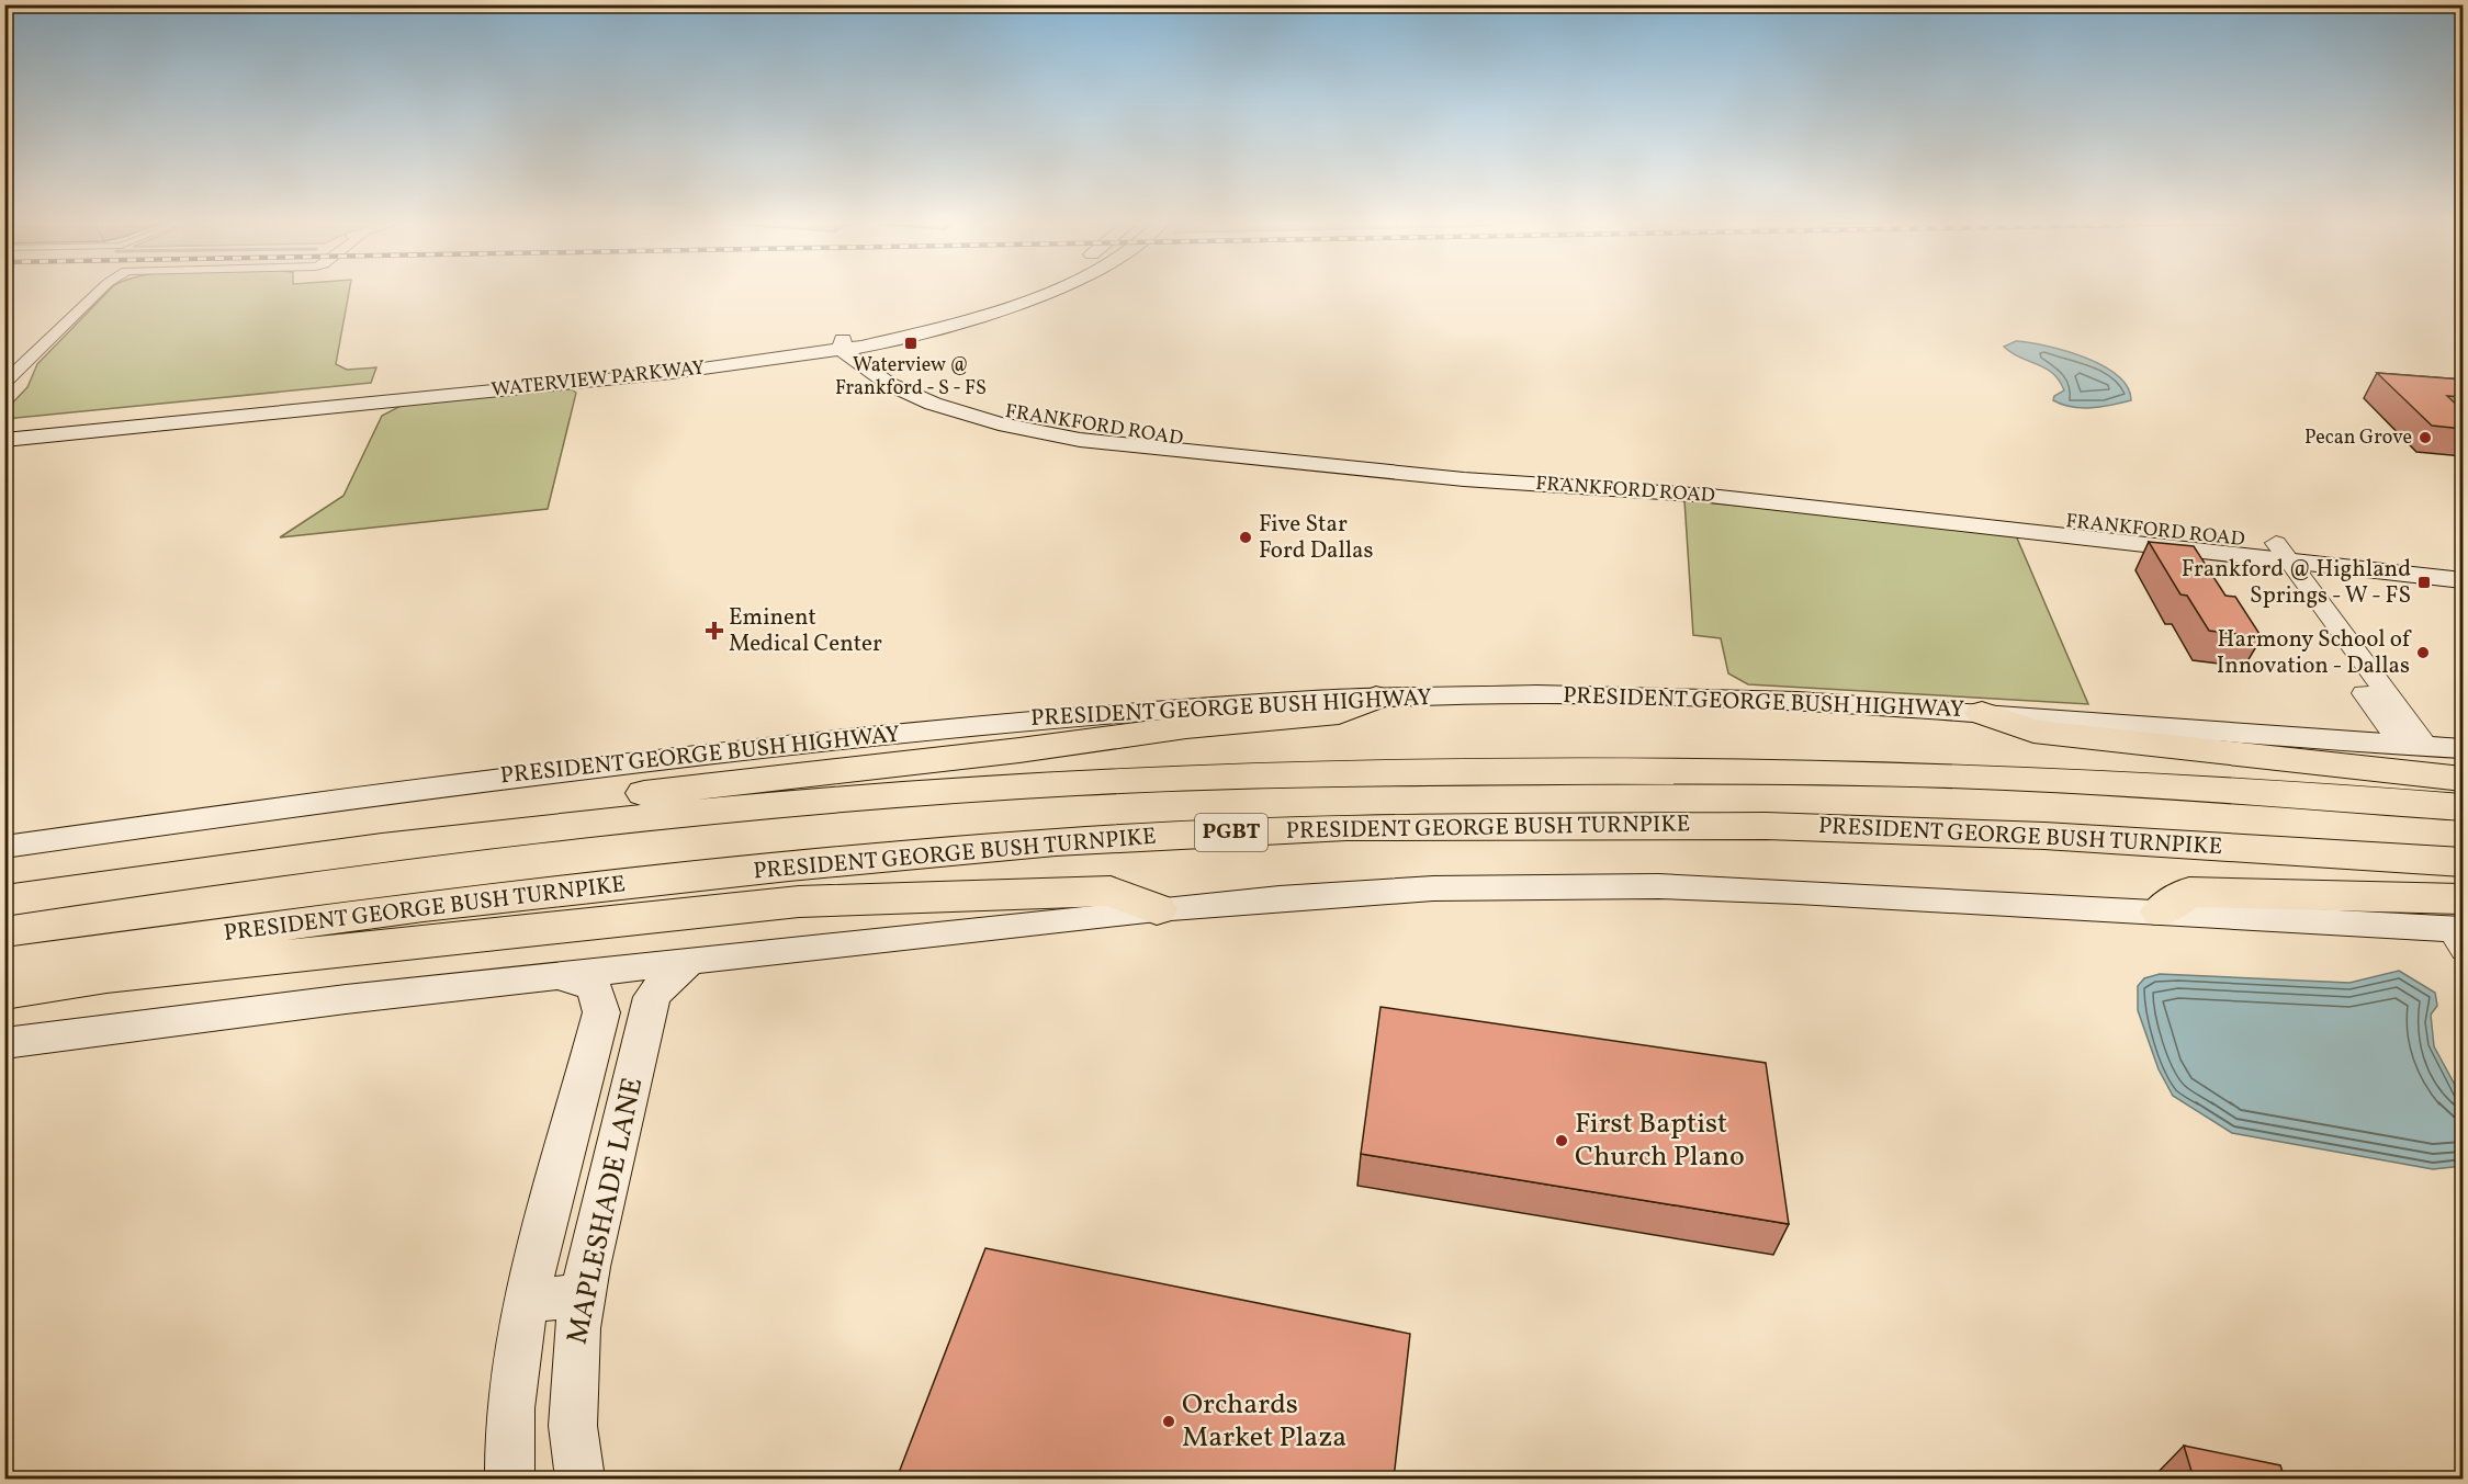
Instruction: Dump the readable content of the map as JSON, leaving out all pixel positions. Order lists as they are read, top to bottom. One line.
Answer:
{"streets":{"highway":["PRESIDENT GEORGE BUSH TURNPIKE","PGBT"],"main road":["WATERVIEW PARKWAY","FRANKFORD ROAD","PRESIDENT GEORGE BUSH HIGHWAY","MAPLESHADE LANE"]},"crossings":[["WATERVIEW PARKWAY","FRANKFORD ROAD"]],"places":{"transit":["Waterview @ Frankford - S - FS","Frankford @ Highland Springs - W - FS"],"other":["Pecan Grove","Five Star Ford Dallas","Harmony School of Innovation - Dallas","First Baptist Church Plano","Orchards Market Plaza"],"health":["Eminent Medical Center"]}}
